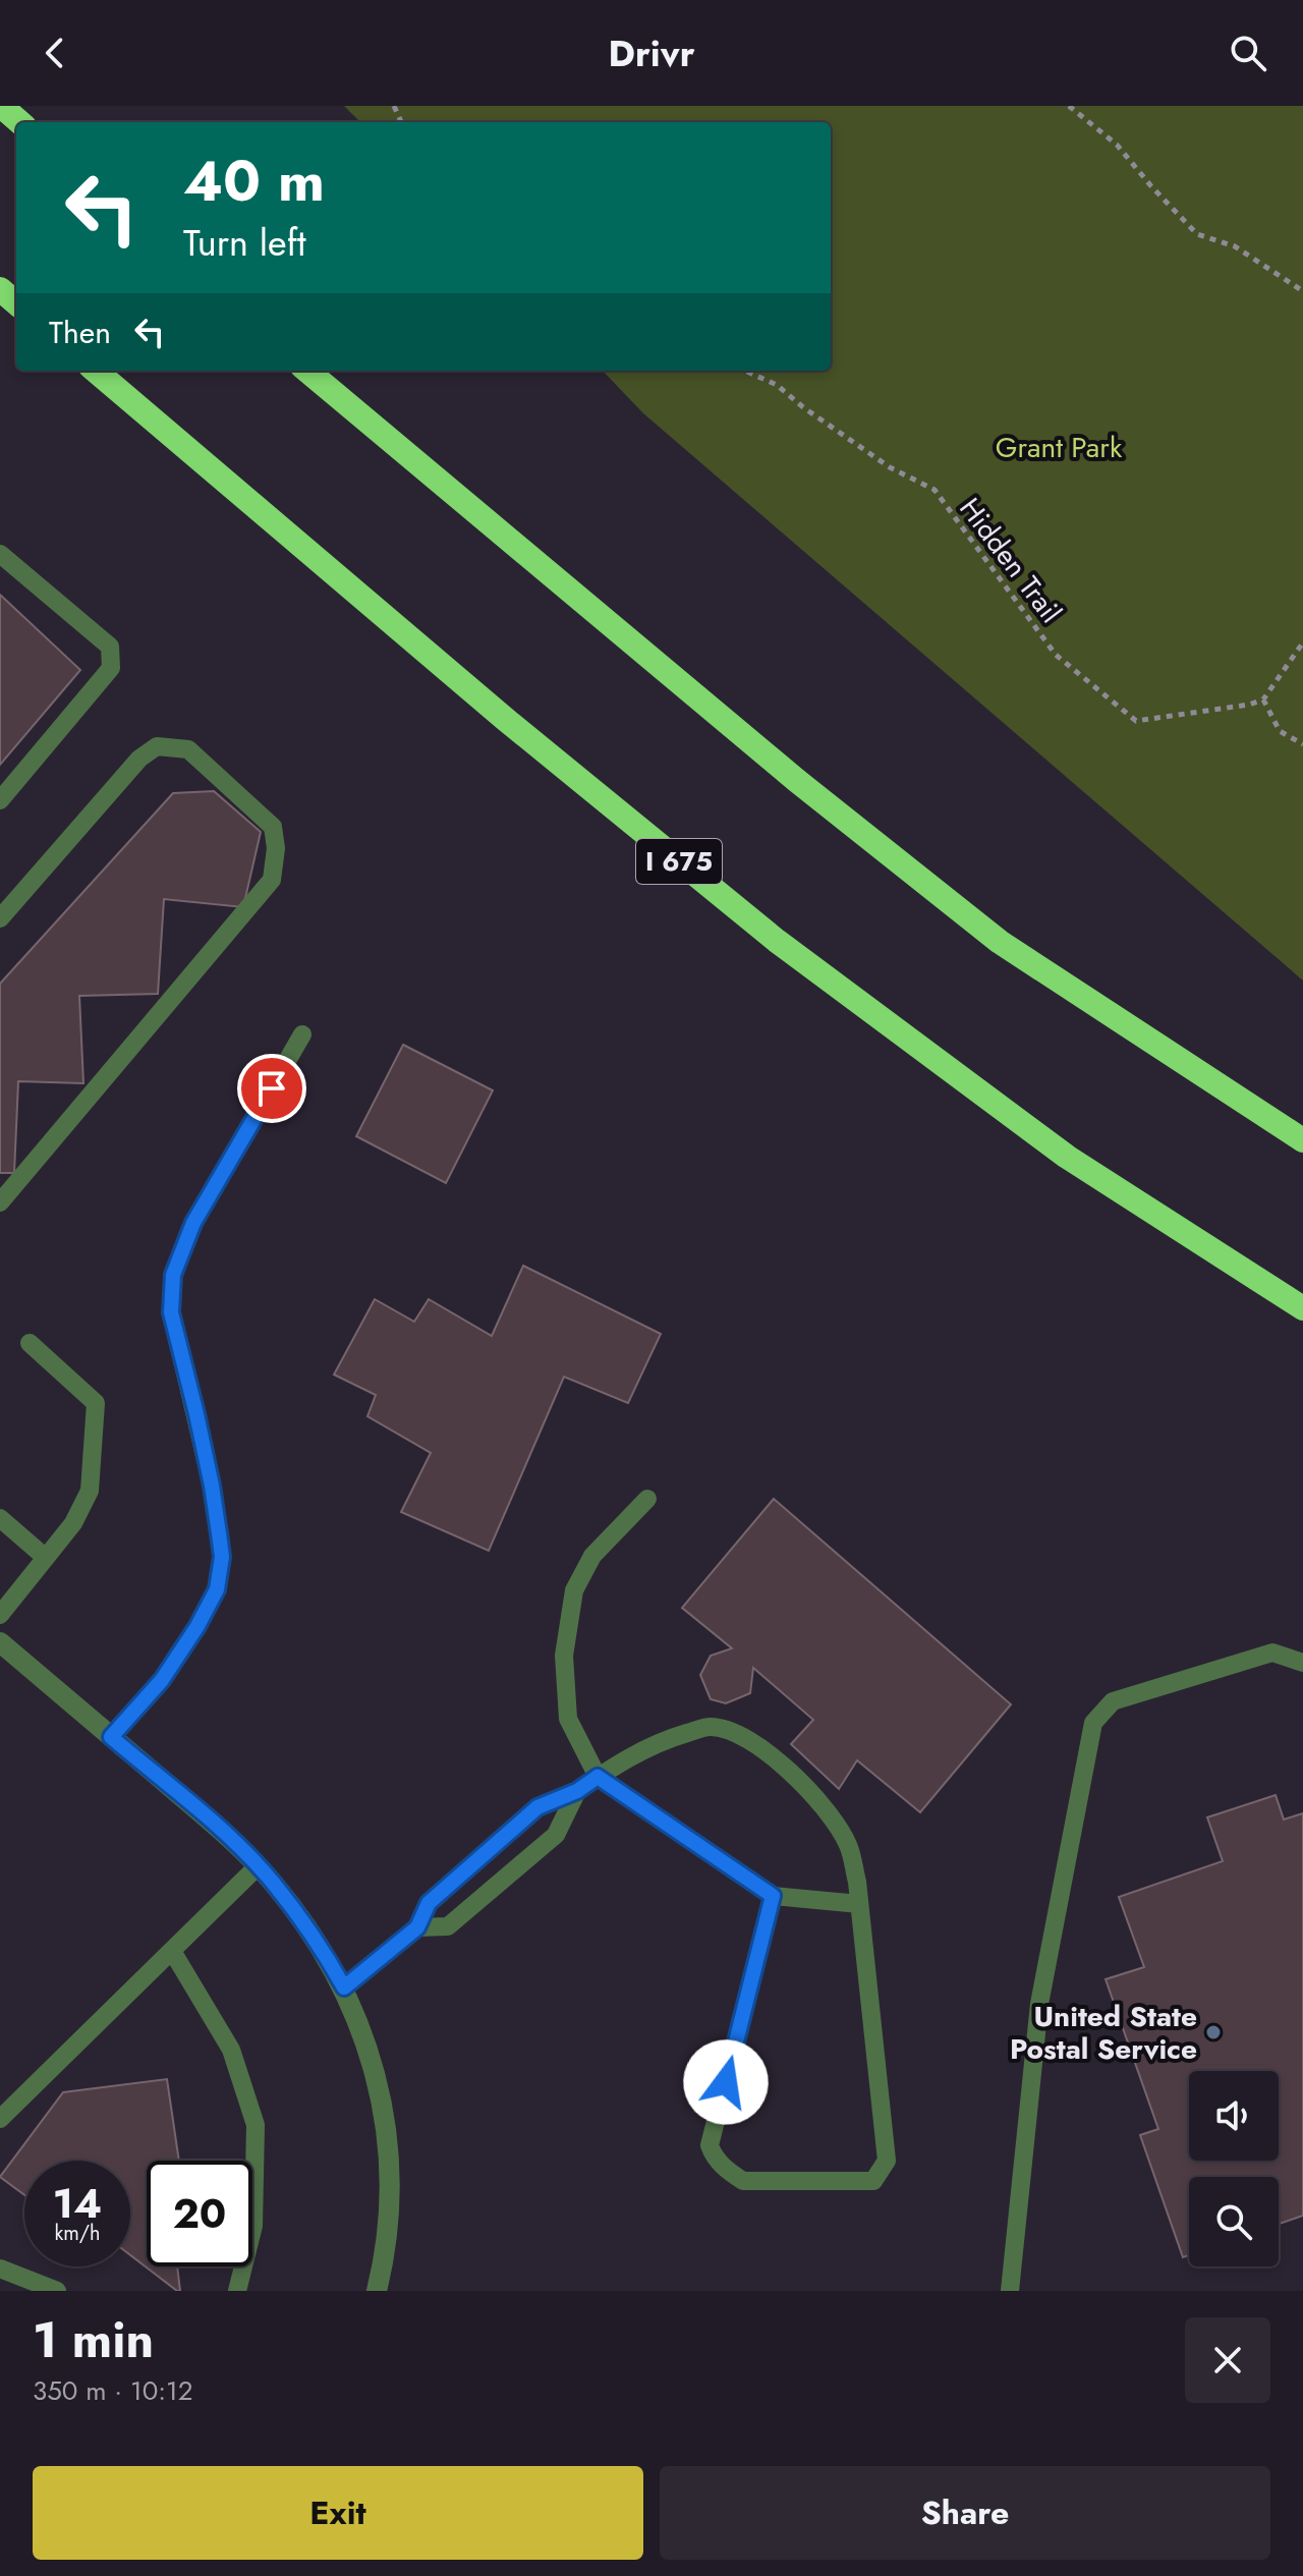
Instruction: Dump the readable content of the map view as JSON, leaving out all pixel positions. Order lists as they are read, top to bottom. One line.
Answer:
{"streets":{"highway":["I 675"],"path":["Hidden Trail"]},"parks":["Grant Park"],"places":["United State Postal Service"],"page":{"header":"Drivr","turn":["40 m","Turn left"],"then":"Then","speed":"14 km/h","limit":"20","heading":["1 min","350 m · 10:12"],"buttons":["Exit","Share"]}}
